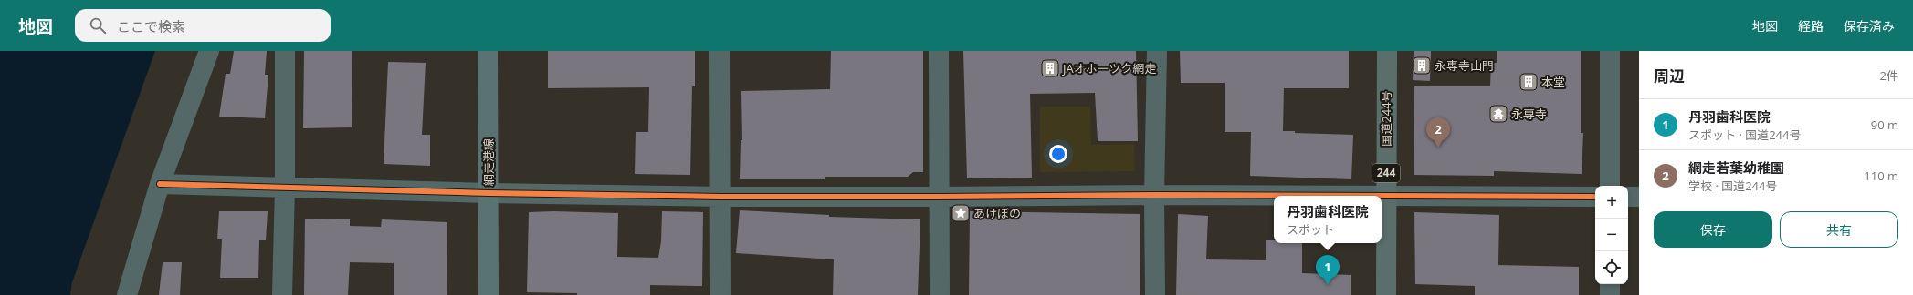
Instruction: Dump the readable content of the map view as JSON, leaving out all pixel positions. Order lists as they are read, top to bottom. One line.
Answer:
{"streets":{"highway":["国道244号","244"],"main road":["網走港線"]},"places":{"building":["永専寺山門","JAオホーツク網走","本堂"],"temple":["永専寺"],"place":["あけぼの"]},"page":{"header":"地図","search":"ここで検索","nav":["地図","経路","保存済み"],"heading":["周辺","2件"],"list":[{"mark":"1","name":"丹羽歯科医院","note":"スポット · 国道244号","value":"90 m"},{"mark":"2","name":"網走若葉幼稚園","note":"学校 · 国道244号","value":"110 m"}],"pins":["2","1"],"map_buttons":["+","−"],"popup":["丹羽歯科医院","スポット"],"buttons":["保存","共有"]}}
